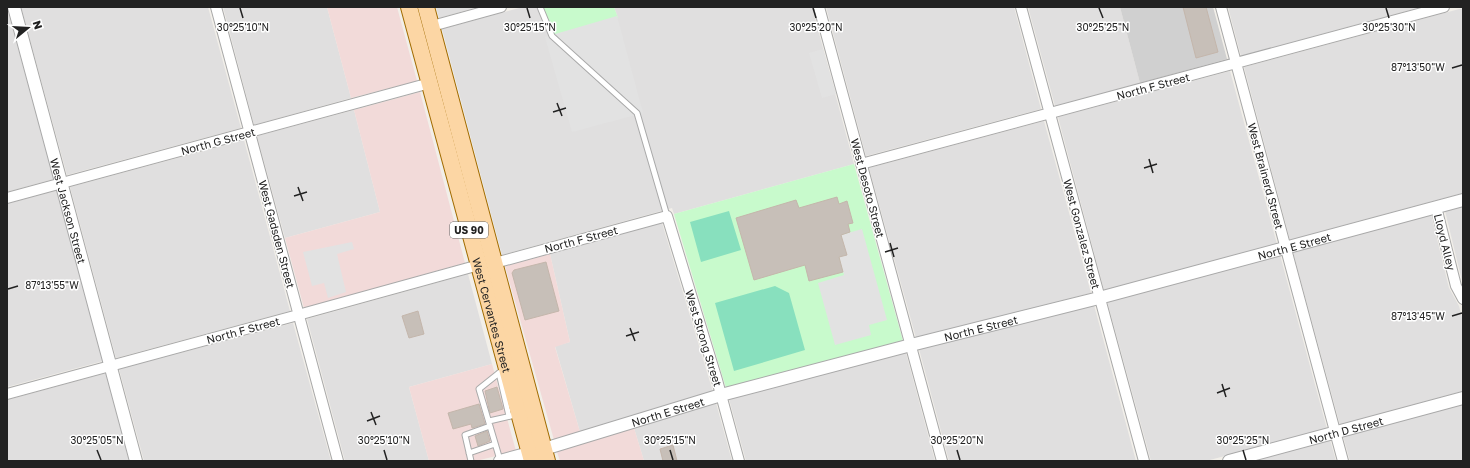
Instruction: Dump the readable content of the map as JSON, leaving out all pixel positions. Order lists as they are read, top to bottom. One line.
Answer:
{"streets":{"main road":["US 90","West Cervantes Street"],"street":["North F Street","North G Street","West Brainerd Street","West Desoto Street","West Jackson Street","West Gadsden Street","West Gonzalez Street","Lloyd Alley","North E Street","West Strong Street","North D Street"]},"crossings":[["North F Street","West Brainerd Street"],["North F Street","West Desoto Street"],["North F Street","West Jackson Street"],["North F Street","West Gadsden Street"],["North F Street","West Gonzalez Street"],["North F Street","West Cervantes Street"],["North F Street","West Strong Street"],["North G Street","West Jackson Street"],["North G Street","West Gadsden Street"],["North G Street","West Cervantes Street"],["West Brainerd Street","North E Street"],["West Brainerd Street","North D Street"],["West Desoto Street","North E Street"],["West Gonzalez Street","North E Street"],["Lloyd Alley","North E Street"],["North E Street","West Cervantes Street"],["North E Street","West Strong Street"]],"north":"right","coordinates":["30°25'10\"N","30°25'15\"N","30°25'20\"N","30°25'25\"N","30°25'30\"N","87°13'50\"W","87°13'55\"W","87°13'45\"W","30°25'05\"N"]}
